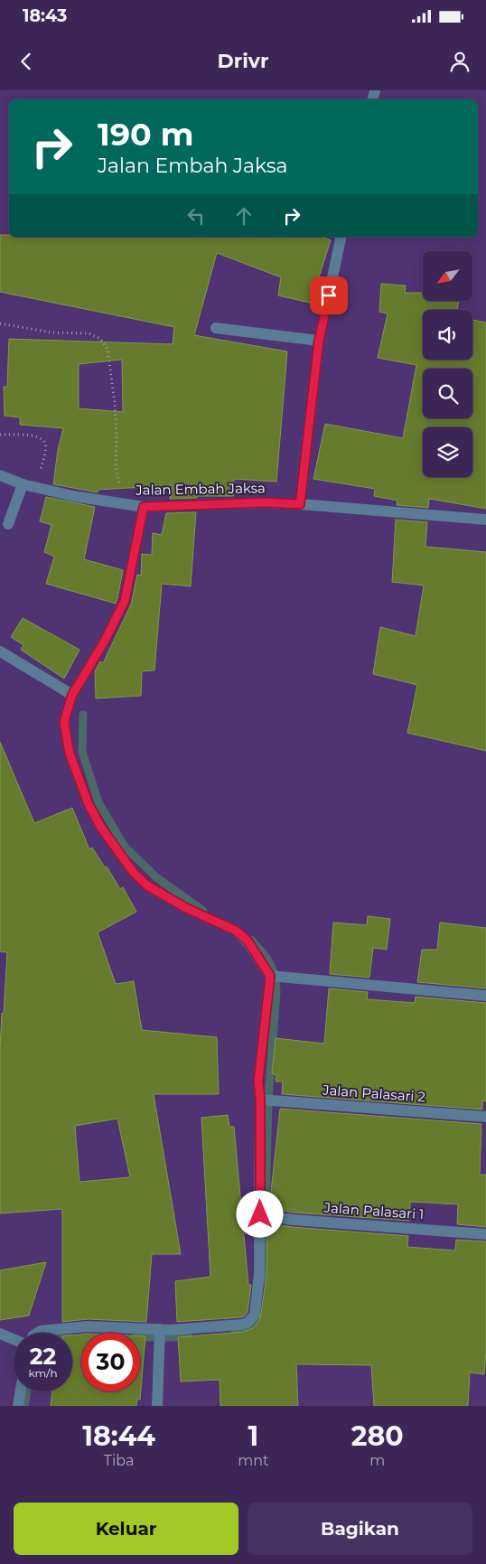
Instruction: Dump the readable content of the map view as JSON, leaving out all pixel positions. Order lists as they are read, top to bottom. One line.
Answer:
{"streets":{"street":["Jalan Embah Jaksa","Jalan Palasari 2","Jalan Palasari 1"]},"north":"bottom left","page":{"status":"18:43","header":"Drivr","turn":["190 m","Jalan Embah Jaksa"],"speed":"22 km/h","limit":"30","eta":["18:44","Tiba","1","mnt","280","m"],"buttons":["Keluar","Bagikan"]}}
